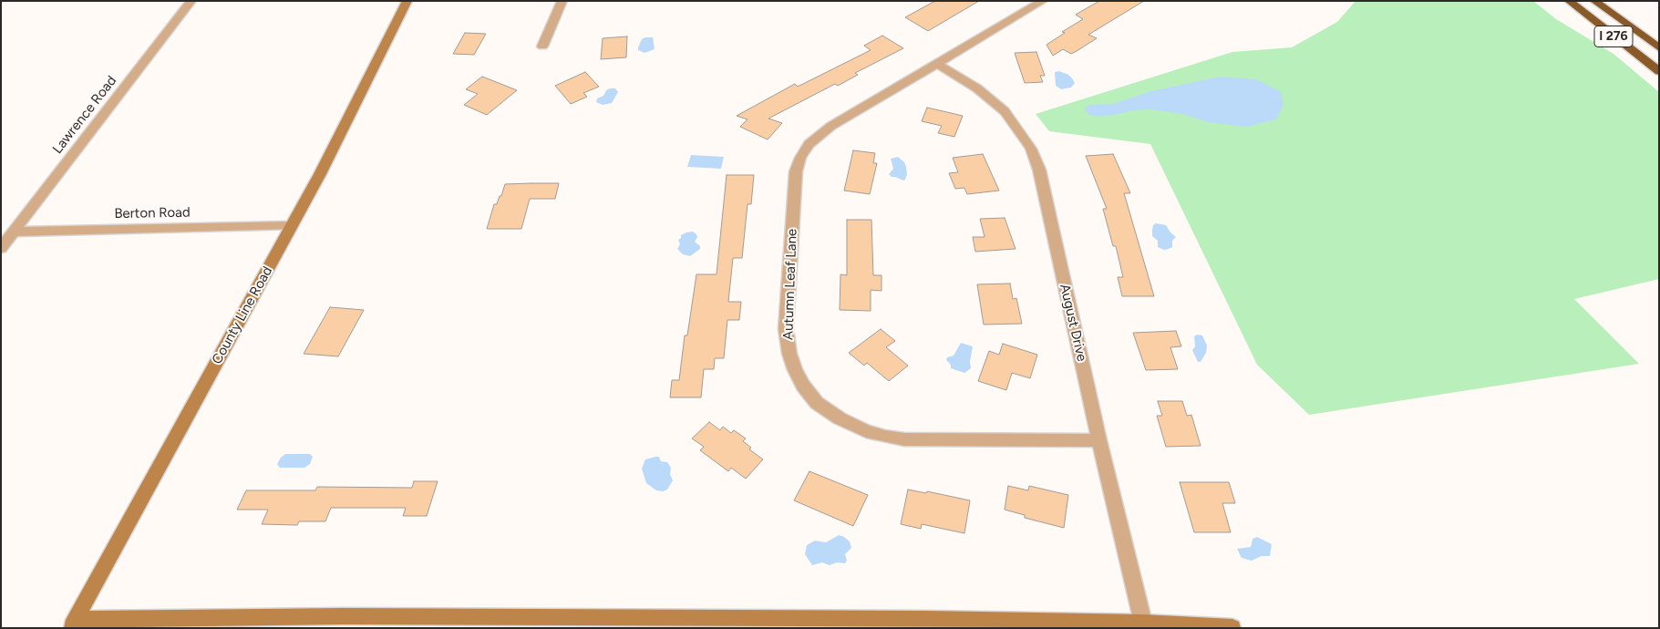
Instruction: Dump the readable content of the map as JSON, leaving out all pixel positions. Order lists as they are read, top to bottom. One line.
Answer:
{"streets":{"highway":["I 276"],"street":["Lawrence Road","Berton Road","Autumn Leaf Lane","County Line Road","August Drive"]},"crossings":[["Lawrence Road","Berton Road"],["Berton Road","County Line Road"],["Autumn Leaf Lane","August Drive"]]}
